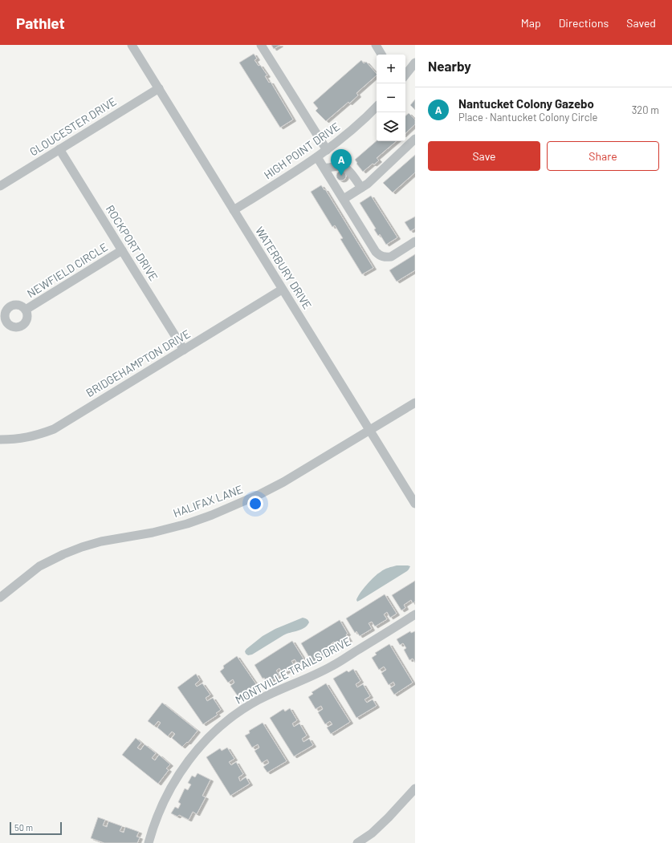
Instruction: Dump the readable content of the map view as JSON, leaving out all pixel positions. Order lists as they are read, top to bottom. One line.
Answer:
{"streets":{"street":["GLOUCESTER DRIVE","HIGH POINT DRIVE","ROCKPORT DRIVE","WATERBURY DRIVE","NEWFIELD CIRCLE","BRIDGEHAMPTON DRIVE","HALIFAX LANE","MONTVILLE TRAILS DRIVE"]},"crossings":[["GLOUCESTER DRIVE","ROCKPORT DRIVE"],["GLOUCESTER DRIVE","WATERBURY DRIVE"],["HIGH POINT DRIVE","WATERBURY DRIVE"],["ROCKPORT DRIVE","NEWFIELD CIRCLE"],["ROCKPORT DRIVE","BRIDGEHAMPTON DRIVE"],["WATERBURY DRIVE","BRIDGEHAMPTON DRIVE"],["WATERBURY DRIVE","HALIFAX LANE"]],"scale_bar":"50 m","page":{"header":"Pathlet","nav":["Map","Directions","Saved"],"heading":"Nearby","map_buttons":["+","−"],"list":[{"mark":"A","name":"Nantucket Colony Gazebo","note":"Place · Nantucket Colony Circle","value":"320 m"}],"buttons":["Save","Share"],"pins":"A","scale":"50 m"}}
